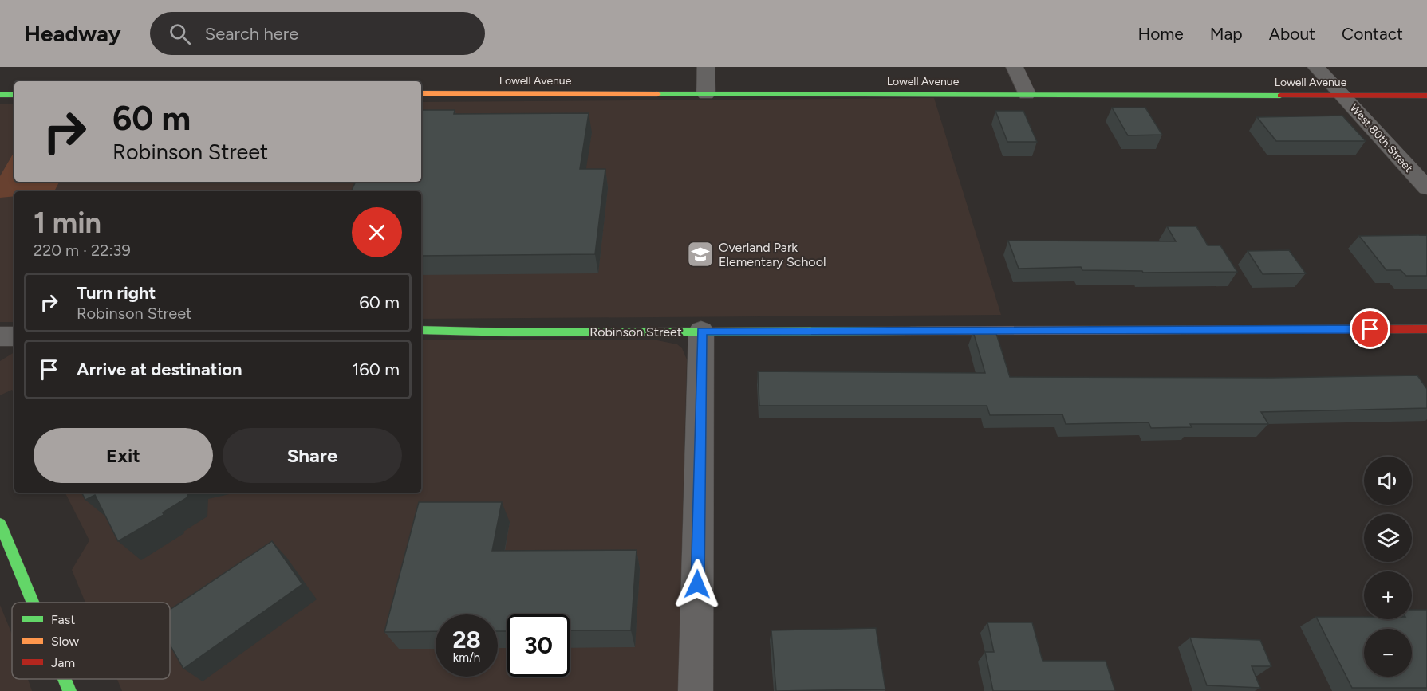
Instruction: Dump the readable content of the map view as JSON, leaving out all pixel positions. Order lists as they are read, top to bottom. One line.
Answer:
{"streets":{"street":["Lowell Avenue","West 80th Street","Robinson Street"]},"crossings":[["Lowell Avenue","West 80th Street"]],"places":{"school or university":["Overland Park Elementary School"]},"legend":["Fast","Slow","Jam"],"page":{"header":"Headway","search":"Search here","nav":["Home","Map","About","Contact"],"turn":["60 m","Robinson Street"],"heading":["1 min","220 m · 22:39"],"list":[{"name":"Turn right","note":"Robinson Street","value":"60 m"},{"name":"Arrive at destination","value":"160 m"}],"buttons":["Exit","Share"],"map_buttons":["+","−"],"speed":"28 km/h","limit":"30"}}
